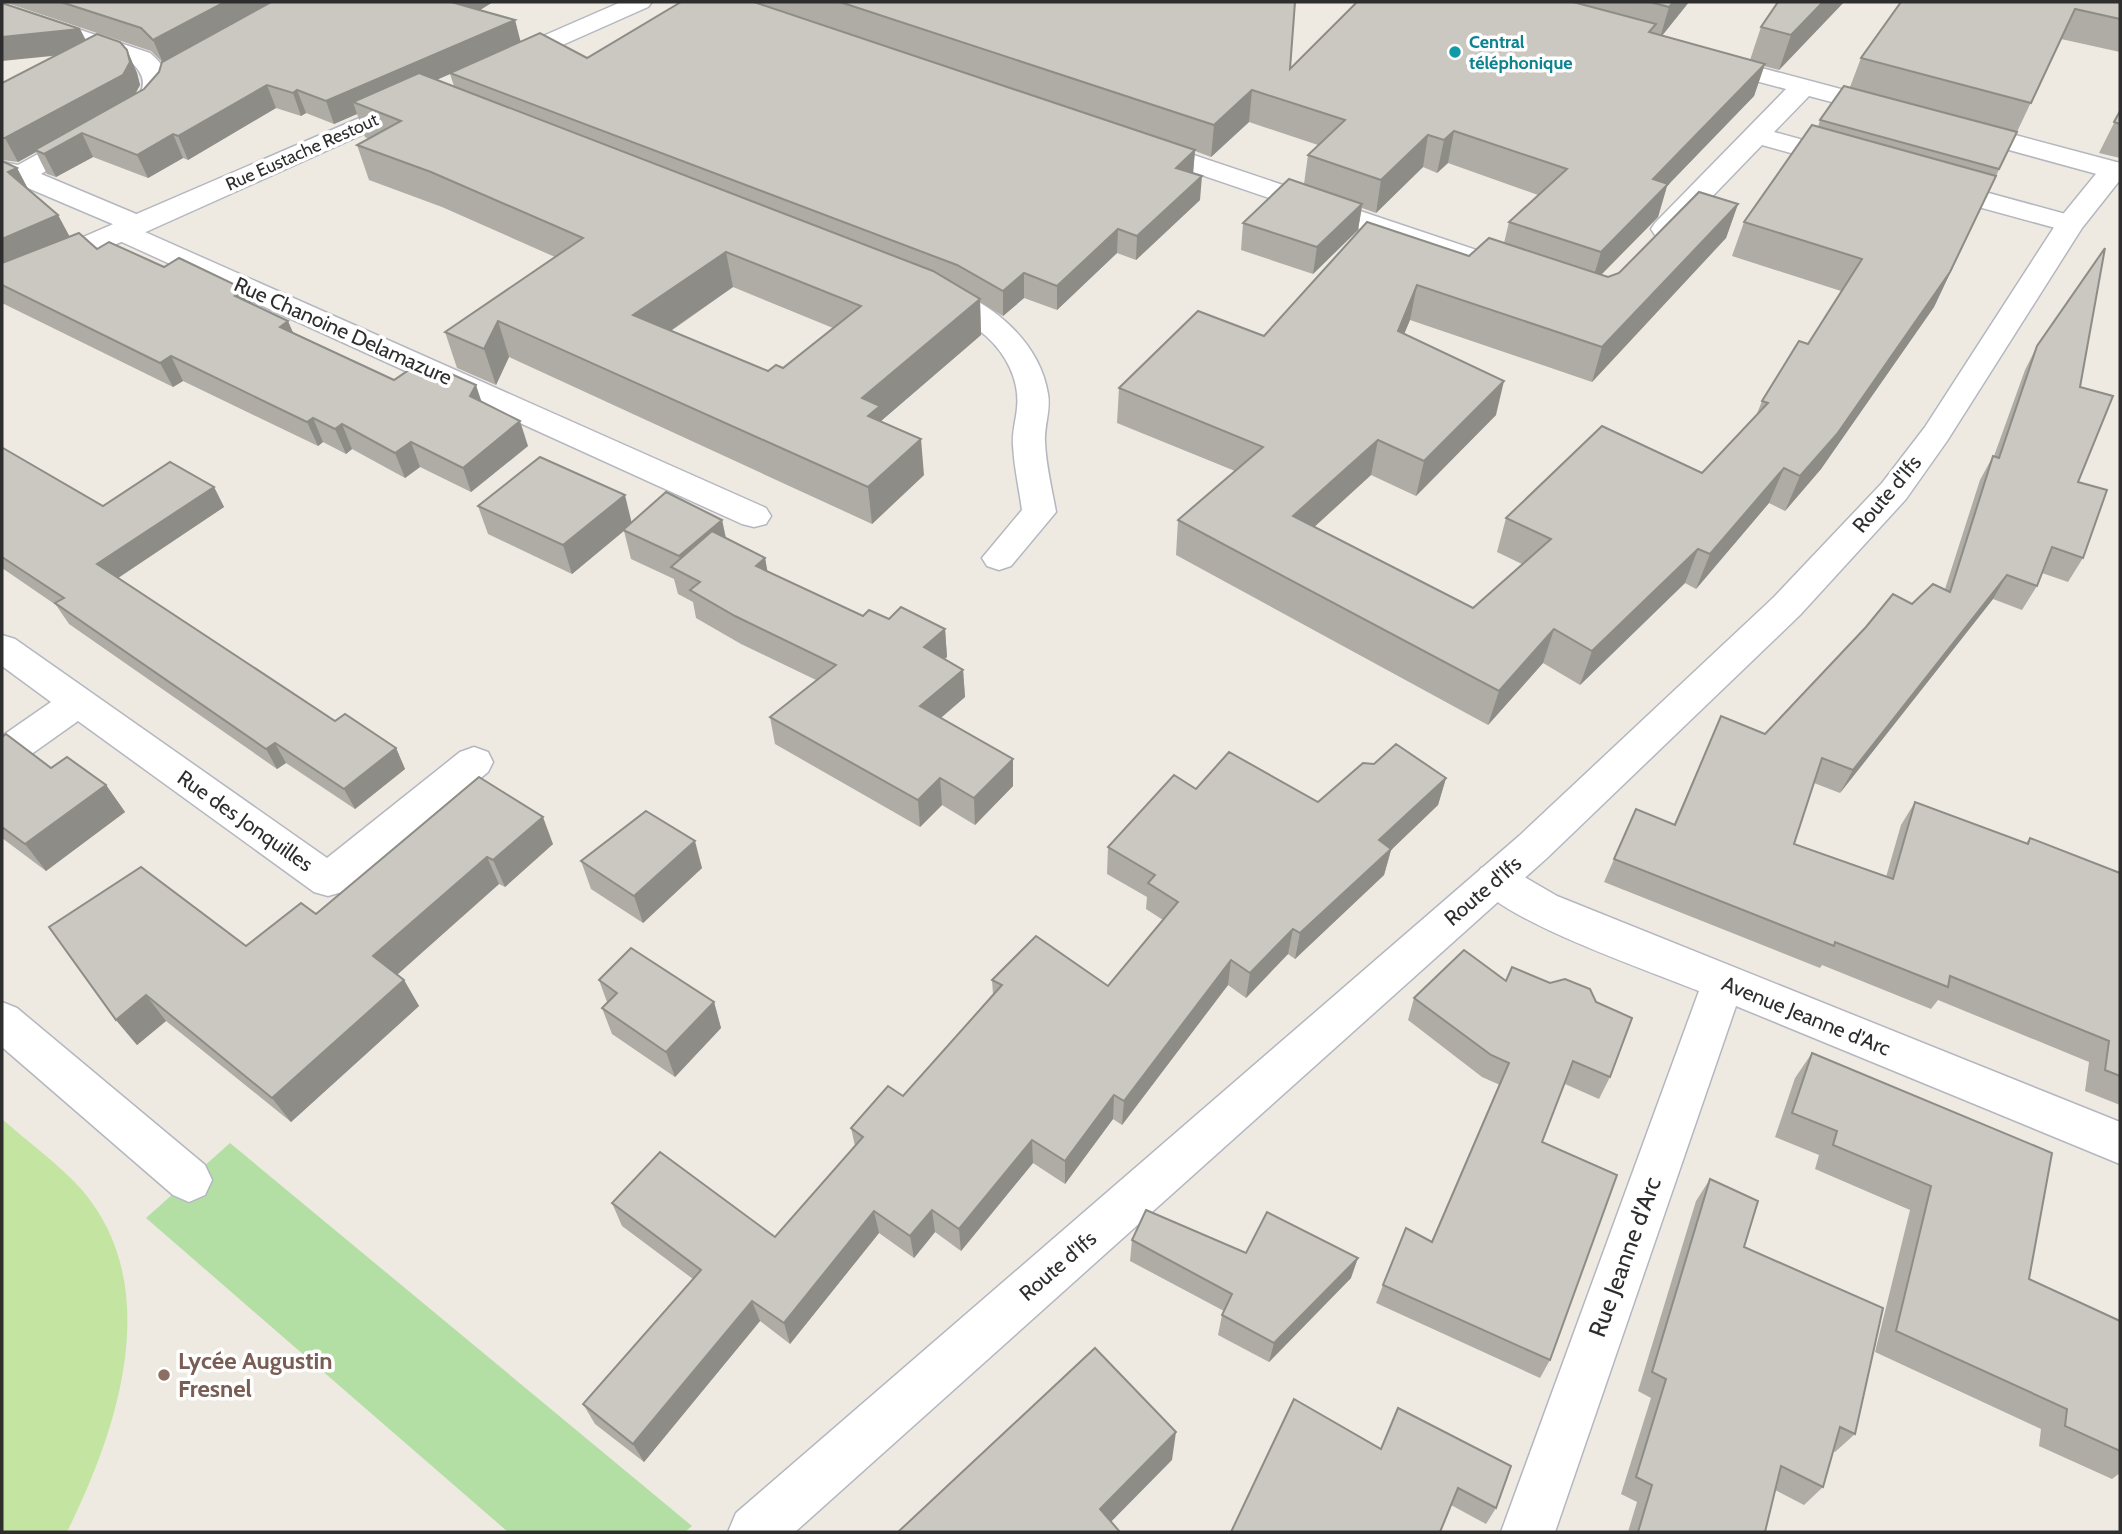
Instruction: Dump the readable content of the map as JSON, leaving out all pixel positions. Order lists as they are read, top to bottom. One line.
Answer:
{"streets":{"street":["Rue Eustache Restout","Rue Chanoine Delamazure","Route d'Ifs","Rue des Jonquilles","Avenue Jeanne d'Arc","Rue Jeanne d'Arc"]},"crossings":[["Rue Eustache Restout","Rue Chanoine Delamazure"],["Route d'Ifs","Avenue Jeanne d'Arc"],["Avenue Jeanne d'Arc","Rue Jeanne d'Arc"]],"places":["Central téléphonique","Lycée Augustin Fresnel"]}
